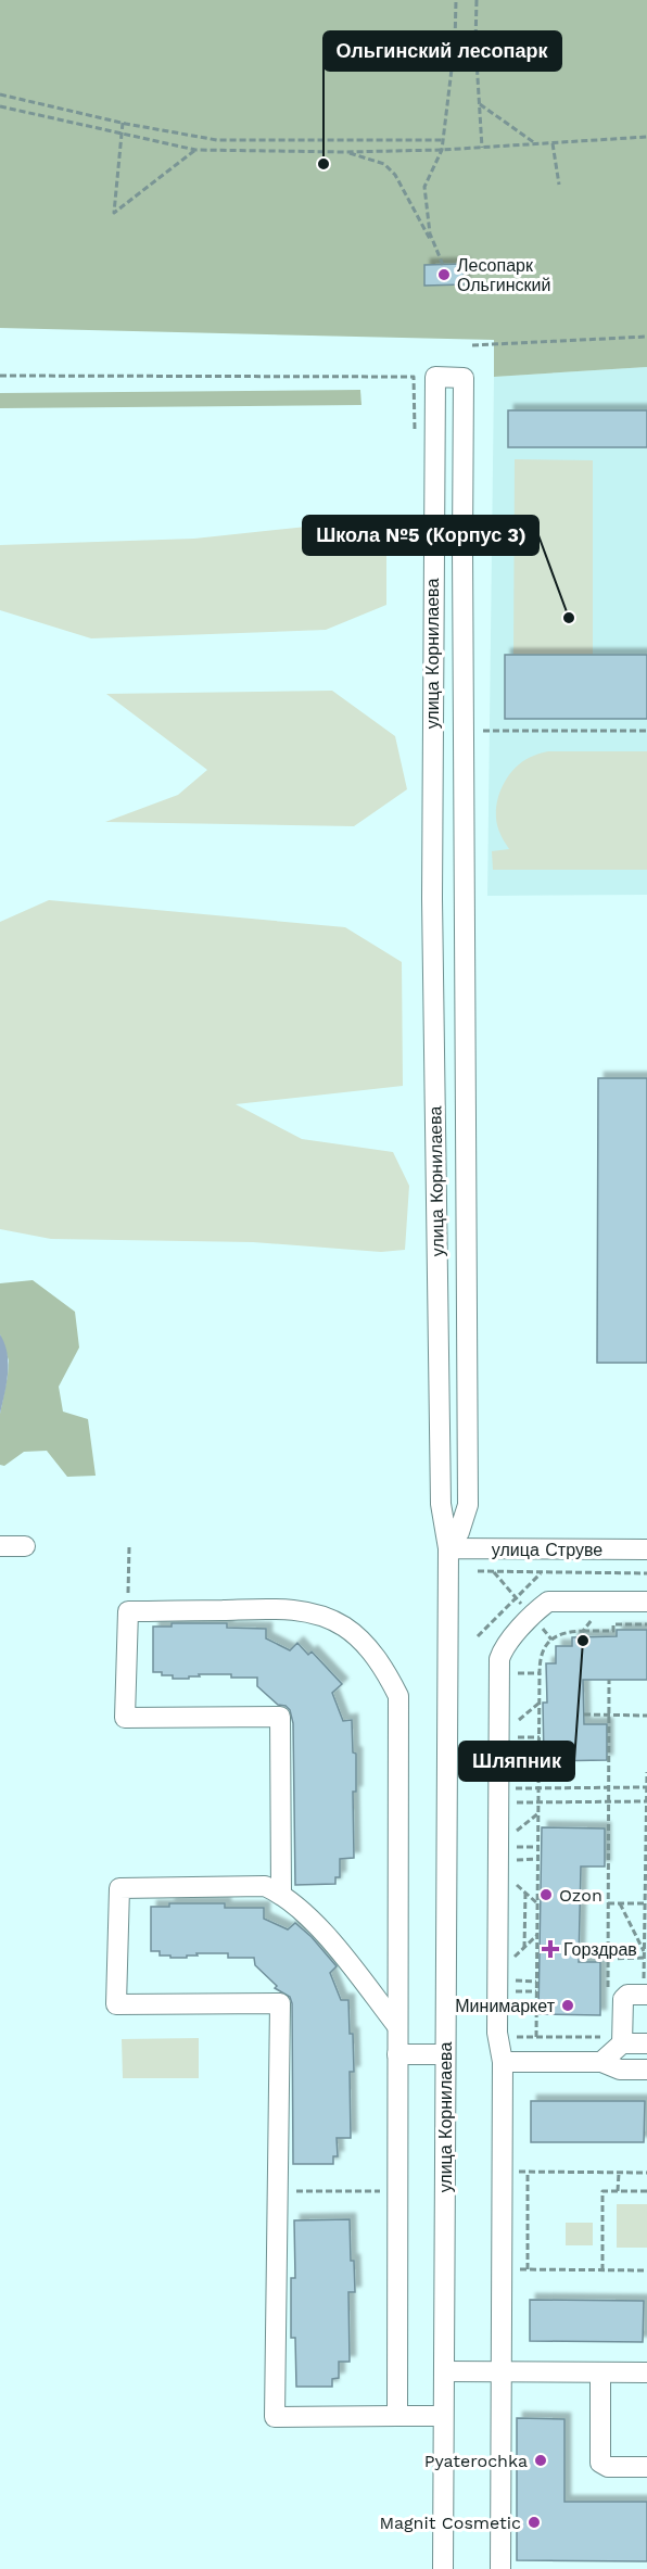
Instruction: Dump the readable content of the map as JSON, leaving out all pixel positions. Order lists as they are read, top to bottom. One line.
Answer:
{"streets":{"street":["улица Корнилаева","улица Струве"]},"crossings":[["улица Корнилаева","улица Струве"]],"places":{"other":["Ольгинский лесопарк","Лесопарк Ольгинский","Школа №5 (Корпус 3)","Шляпник","Ozon","Минимаркет","Pyaterochka","Magnit Cosmetic"],"health":["Горздрав"]}}
